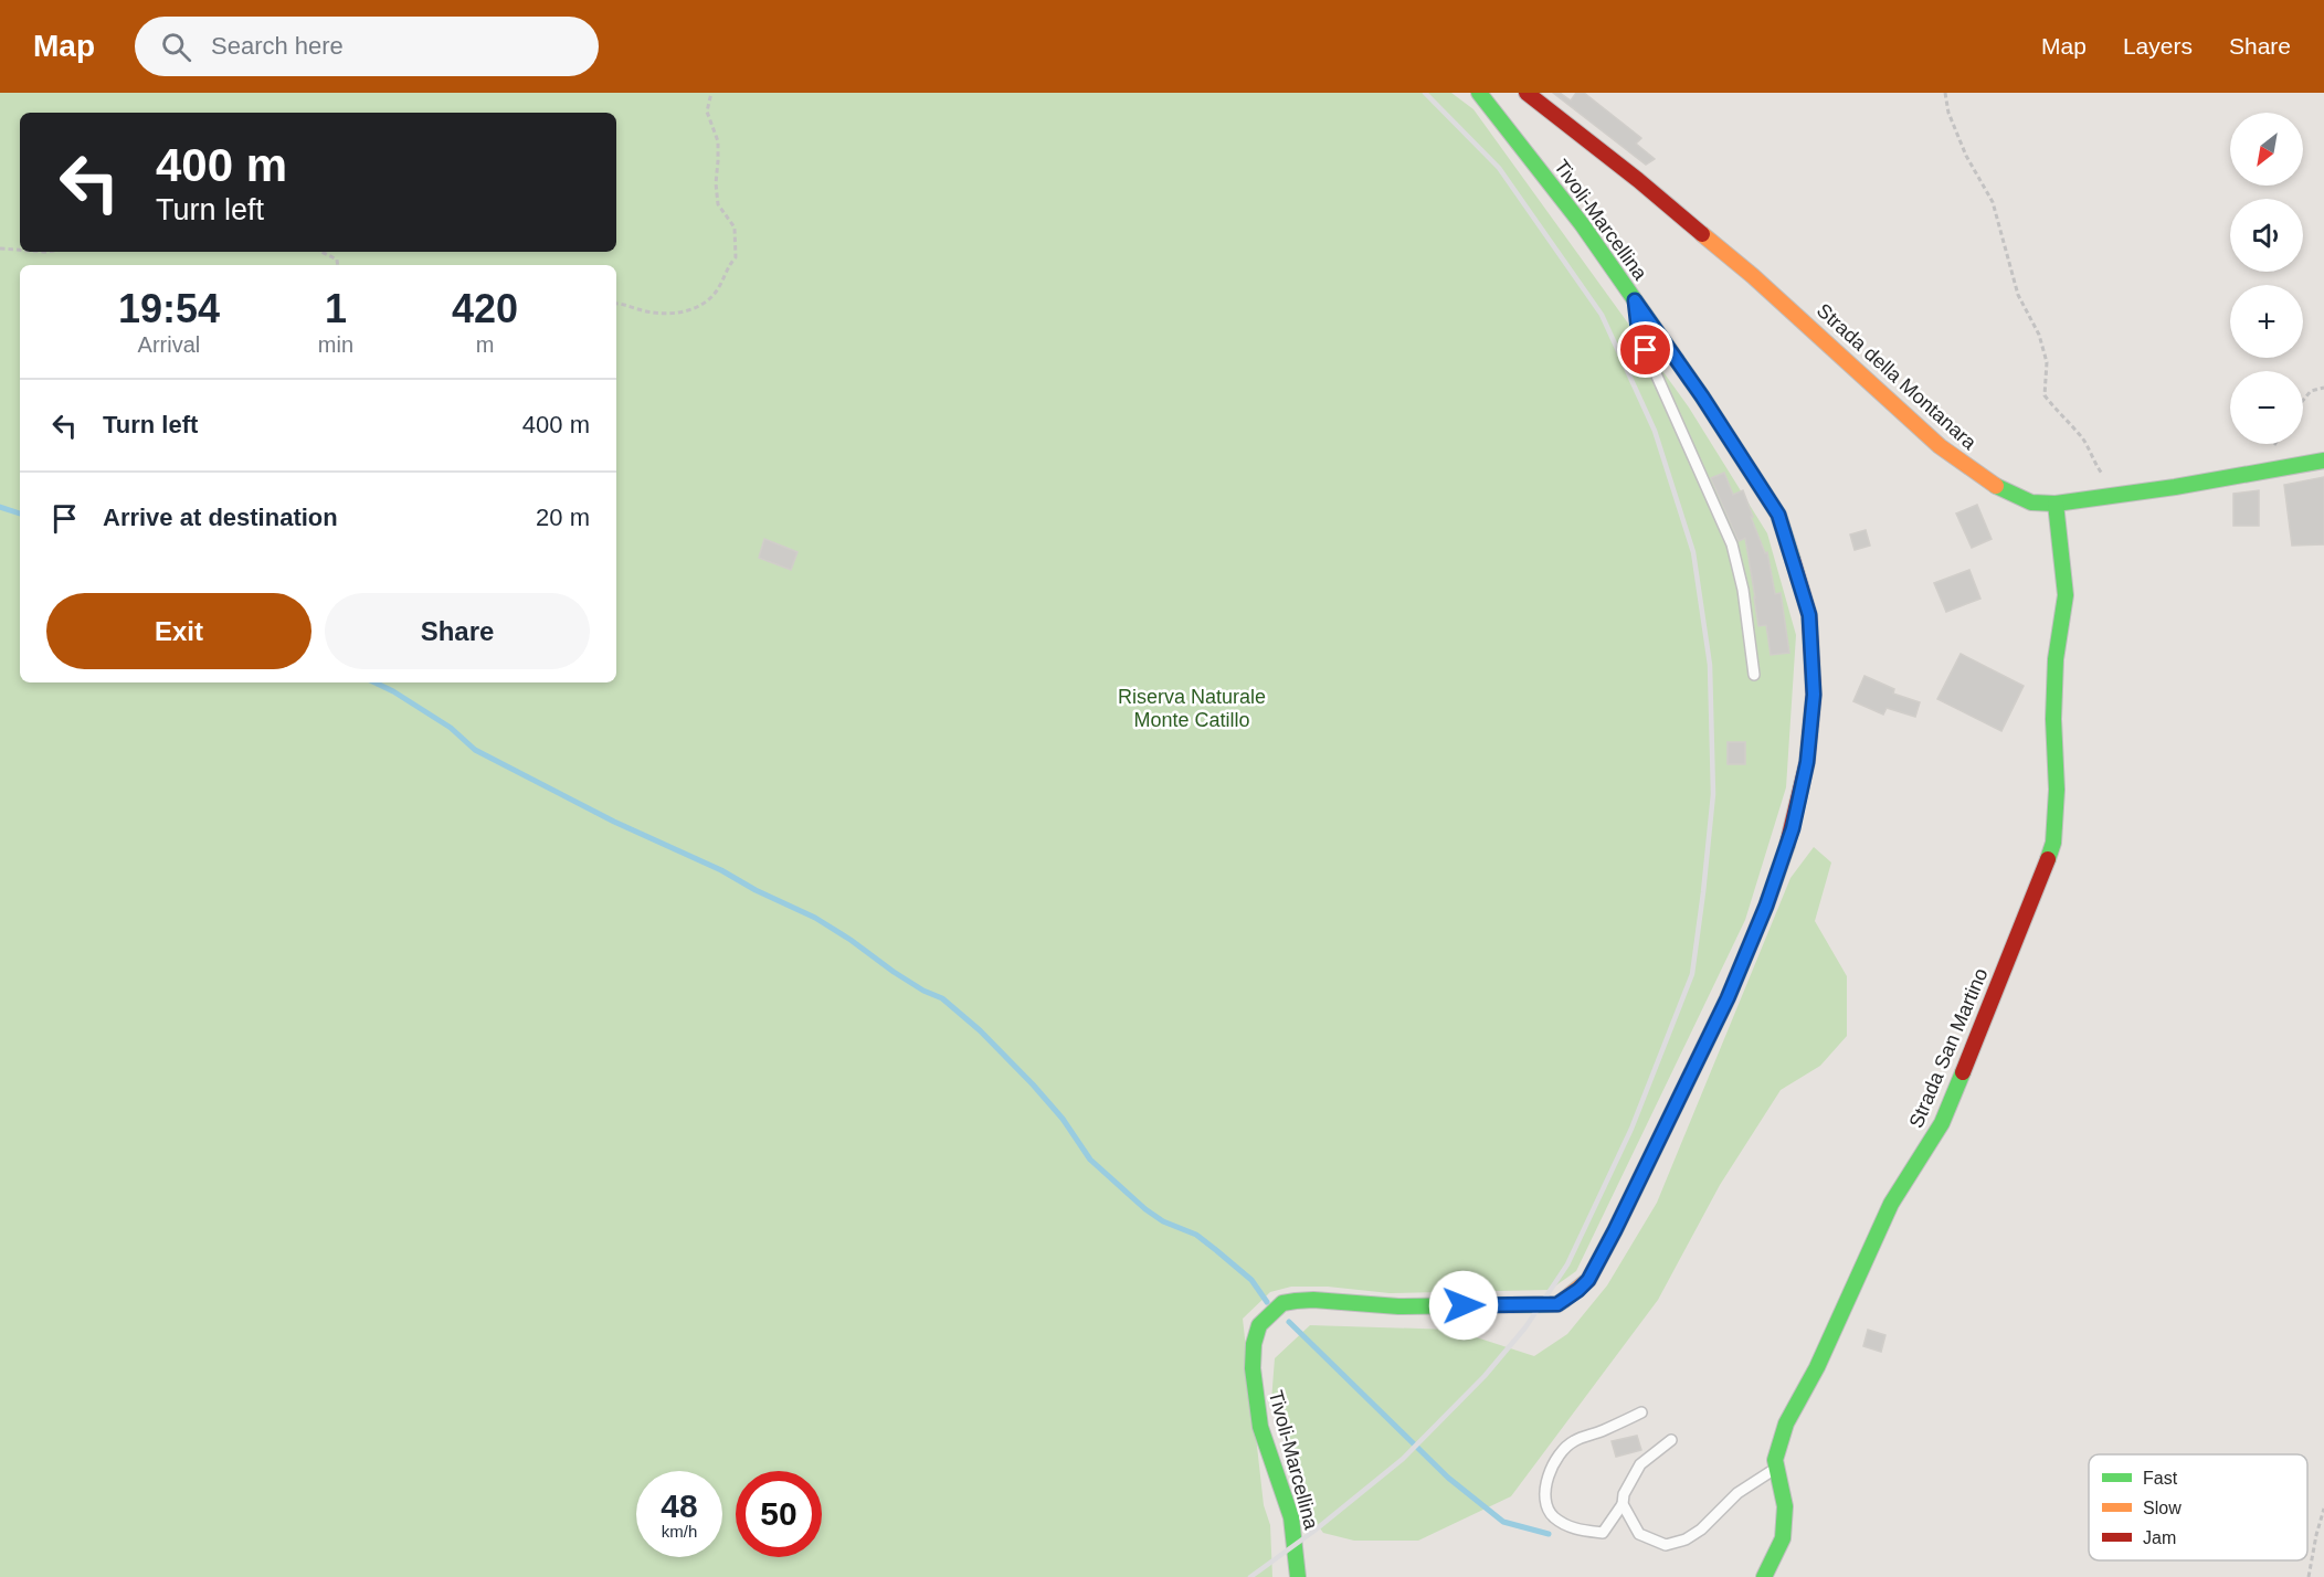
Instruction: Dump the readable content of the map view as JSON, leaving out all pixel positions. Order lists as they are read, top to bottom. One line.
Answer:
{"streets":{"street":["Tivoli-Marcellina","Strada della Montanara","Strada San Martino"]},"crossings":[["Strada della Montanara","Strada San Martino"]],"parks":["Riserva Naturale Monte Catillo"],"legend":["Fast","Slow","Jam"],"north":"bottom left","page":{"header":"Map","search":"Search here","nav":["Map","Layers","Share"],"map_buttons":["+","−"],"turn":["400 m","Turn left"],"eta":["19:54","Arrival","1","min","420","m"],"list":[{"name":"Turn left","value":"400 m"},{"name":"Arrive at destination","value":"20 m"}],"buttons":["Exit","Share"],"speed":"48 km/h","limit":"50"}}
